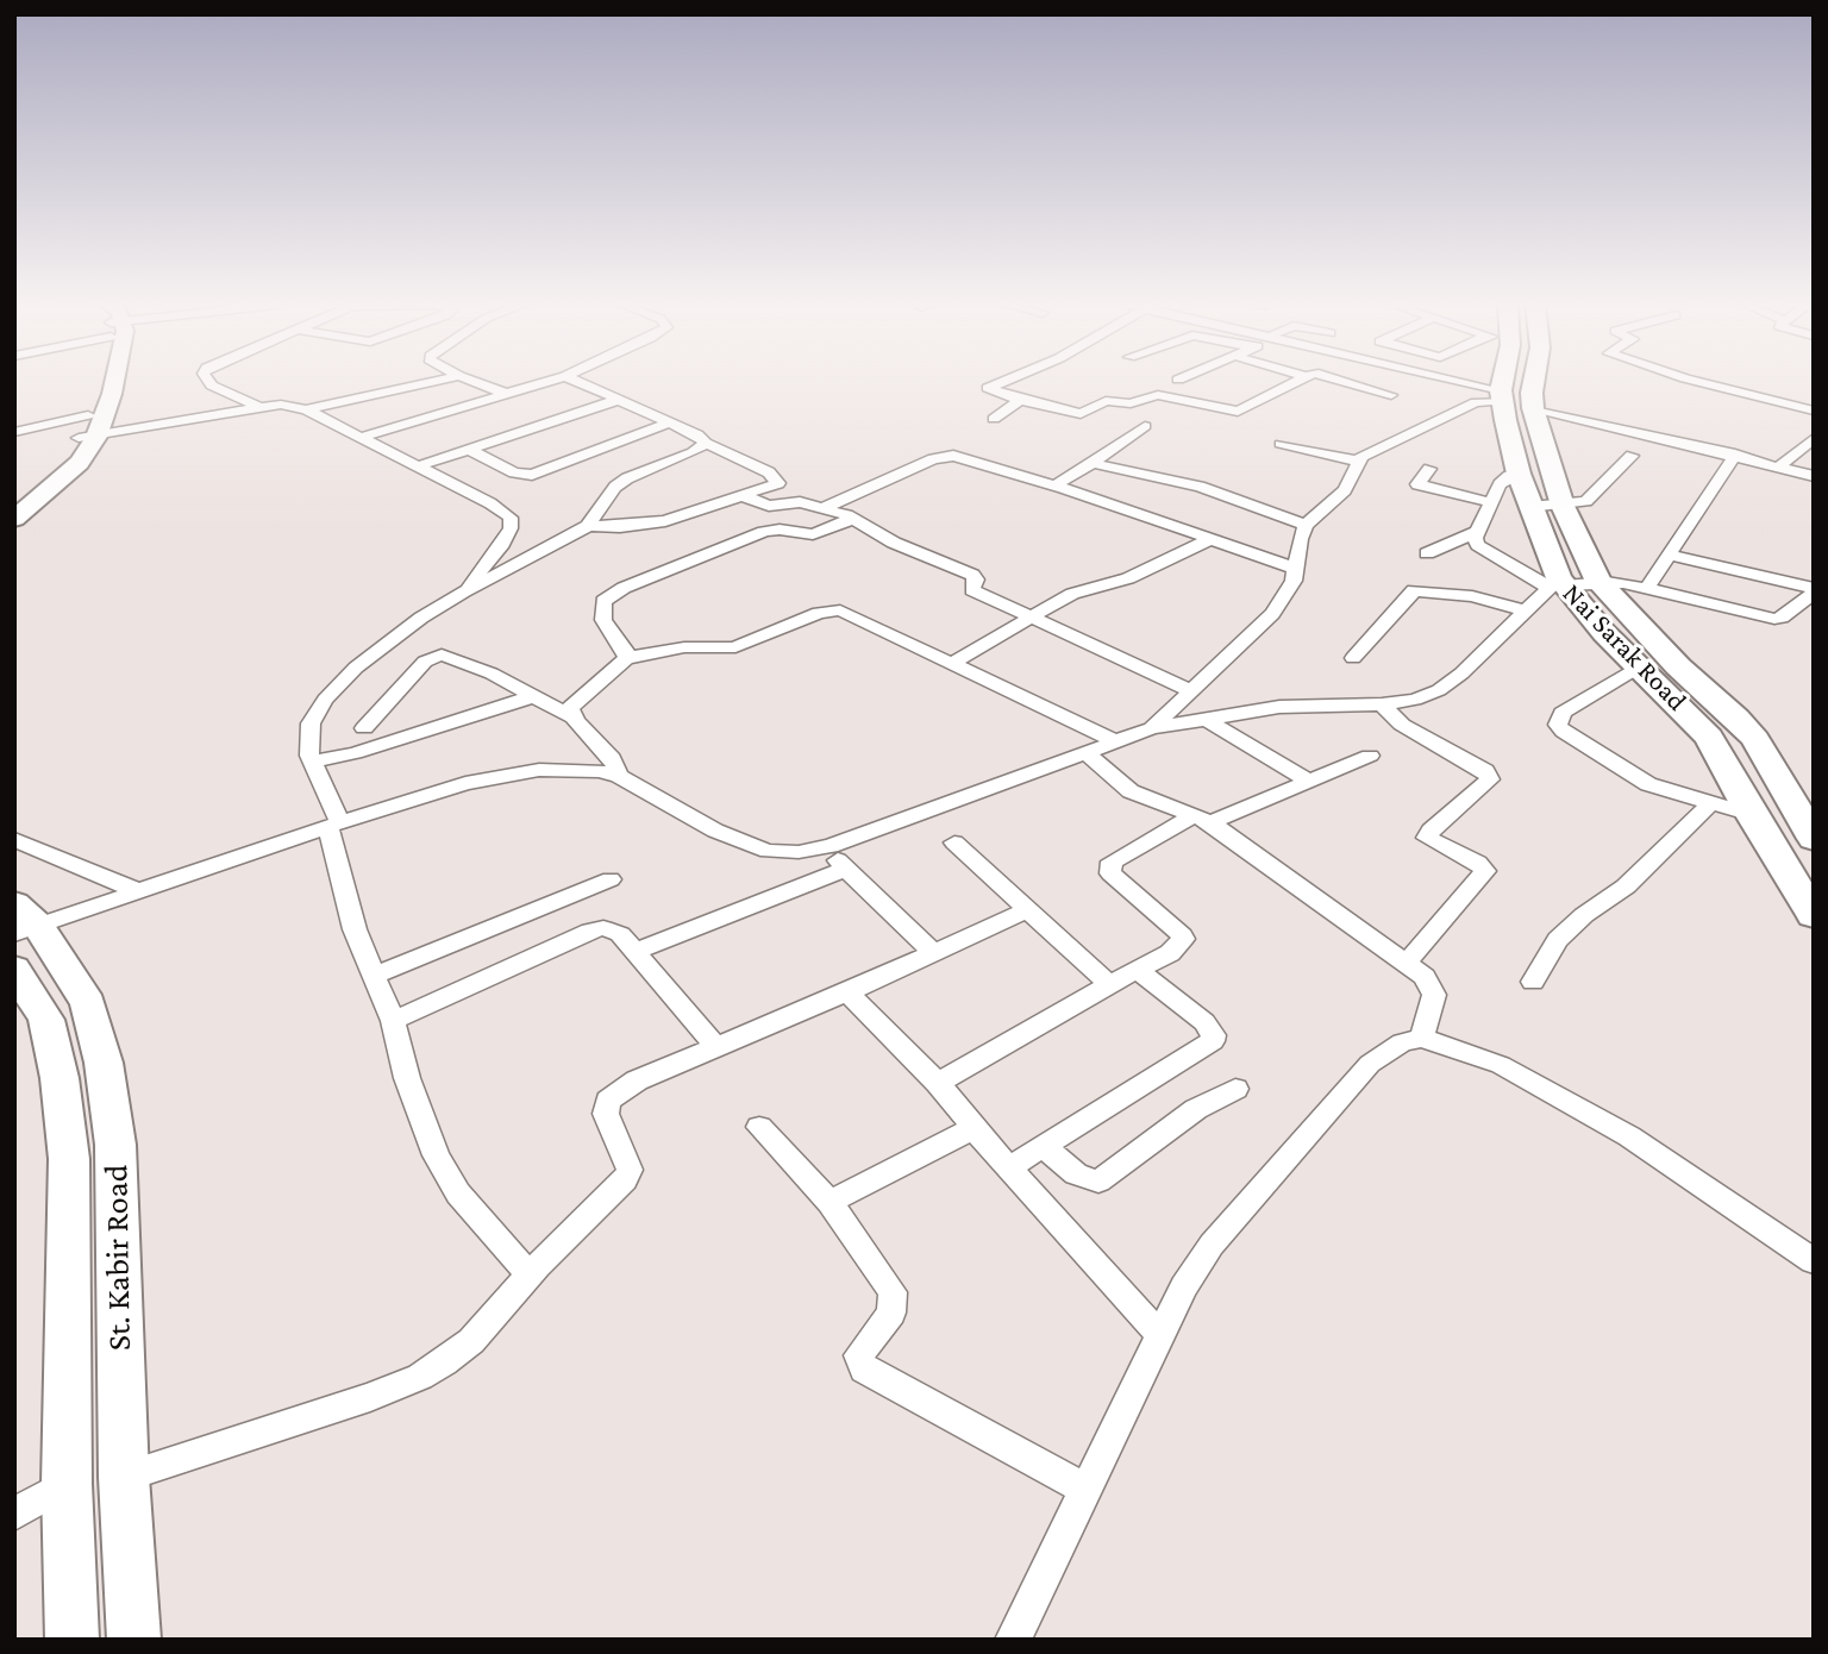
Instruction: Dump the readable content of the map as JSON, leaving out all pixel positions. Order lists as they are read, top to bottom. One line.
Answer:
{"streets":{"main road":["Nai Sarak Road","St. Kabir Road"]}}
